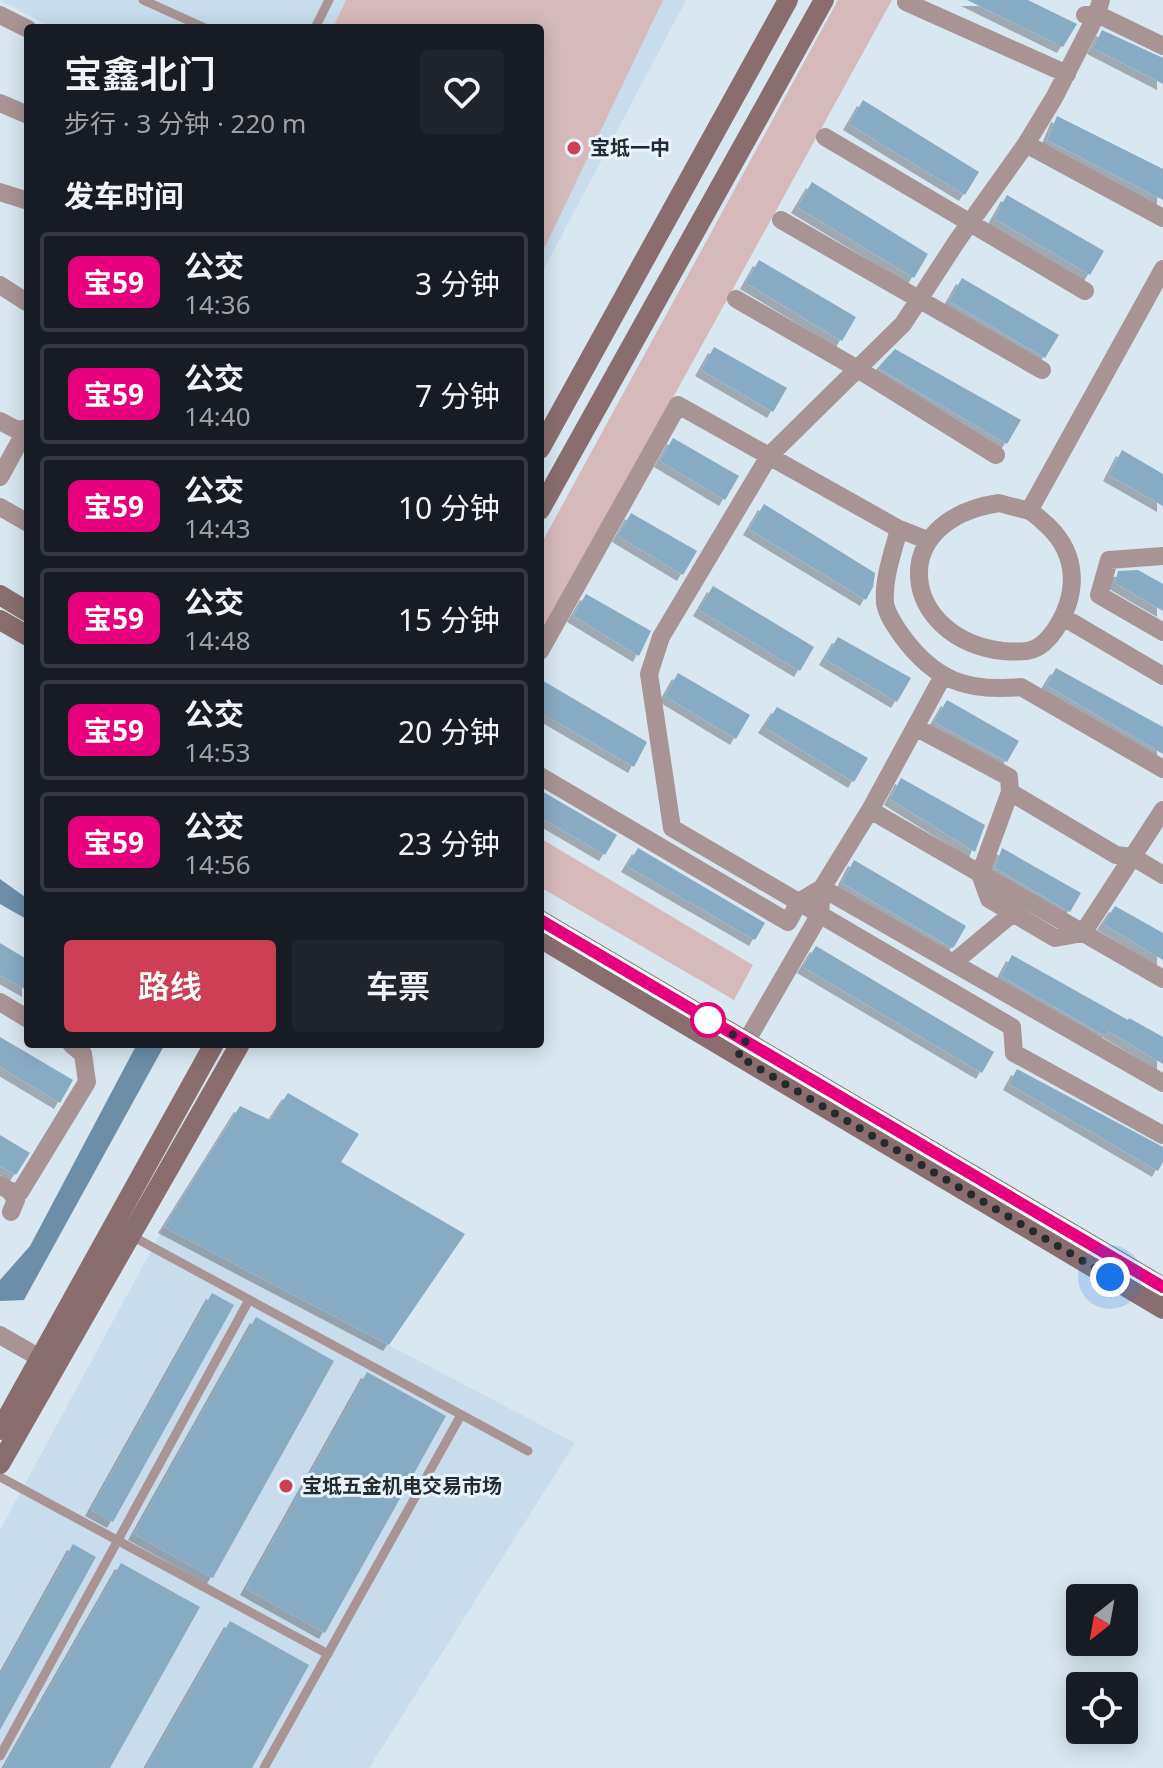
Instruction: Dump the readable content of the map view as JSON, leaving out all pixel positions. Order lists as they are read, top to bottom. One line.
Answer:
{"places":["宝坻一中","宝坻五金机电交易市场"],"lines":["bus line 宝59"],"north":"bottom left","page":{"heading":[["宝鑫北门","步行 · 3 分钟 · 220 m"],"发车时间"],"list":[{"mark":"宝59","name":"公交","note":"14:36","value":"3 分钟"},{"mark":"宝59","name":"公交","note":"14:40","value":"7 分钟"},{"mark":"宝59","name":"公交","note":"14:43","value":"10 分钟"},{"mark":"宝59","name":"公交","note":"14:48","value":"15 分钟"},{"mark":"宝59","name":"公交","note":"14:53","value":"20 分钟"},{"mark":"宝59","name":"公交","note":"14:56","value":"23 分钟"}],"buttons":["路线","车票"]}}
